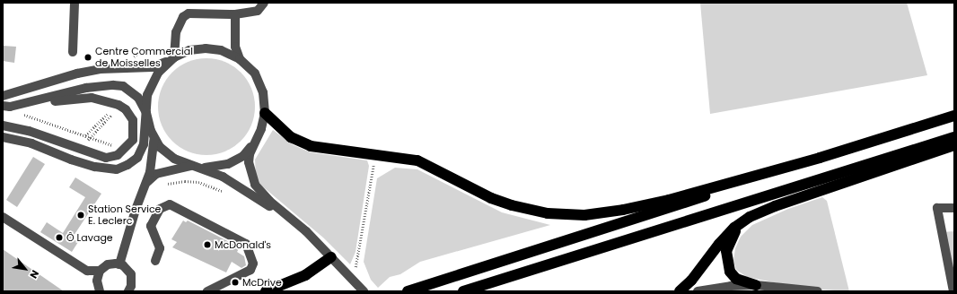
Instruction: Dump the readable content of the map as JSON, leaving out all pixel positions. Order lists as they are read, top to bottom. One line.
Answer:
{"places":["Centre Commercial de Moisselles","Station Service E. Leclerc","Ô Lavage","McDonald's","McDrive"],"north":"bottom right"}
